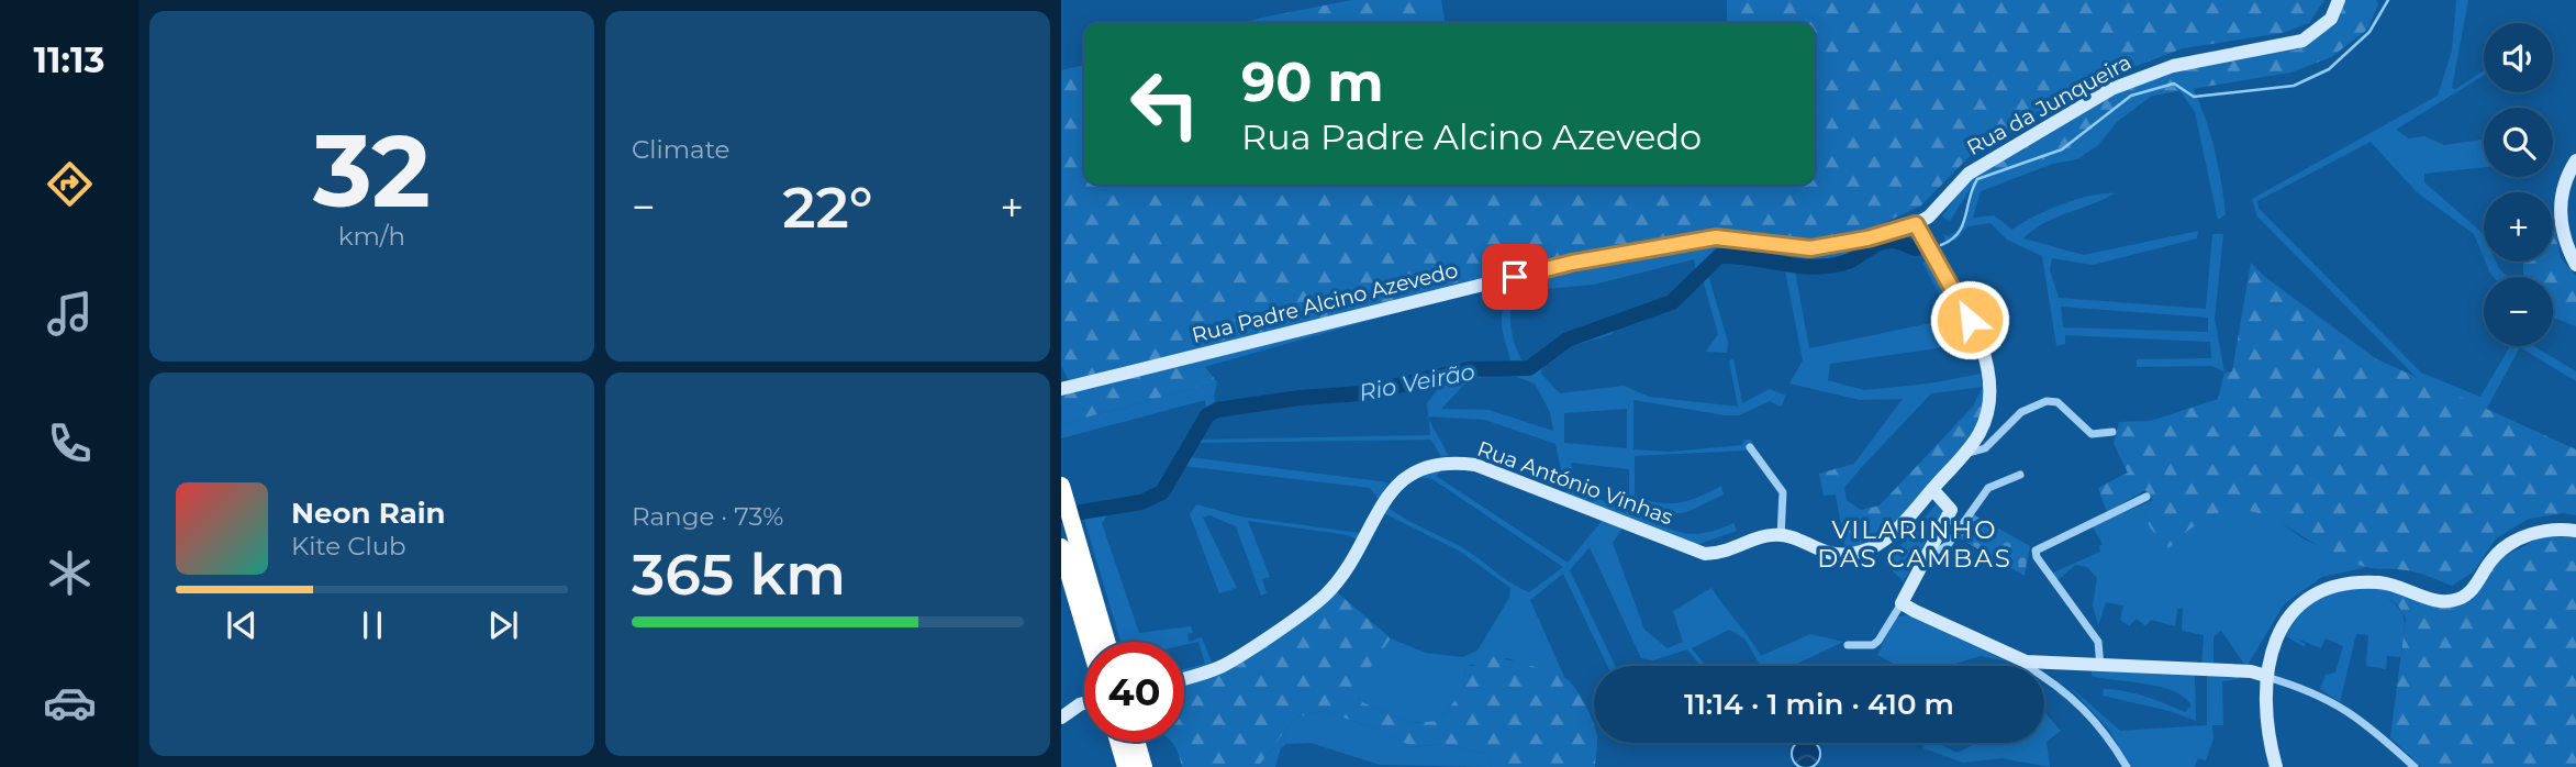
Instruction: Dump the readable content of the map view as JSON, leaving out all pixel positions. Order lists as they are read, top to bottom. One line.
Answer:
{"streets":{"main road":["Rua da Junqueira","Rua Padre Alcino Azevedo","Rua António Vinhas"]},"crossings":[["Rua da Junqueira","Rua Padre Alcino Azevedo"]],"districts":["VILARINHO DAS CAMBAS"],"water":["Rio Veirão"],"page":{"tabs":"11:13","tile":[["32","km/h"],"Climate",["Range · 73%","365 km"]],"map_buttons":["+","−"],"turn":["90 m","Rua Padre Alcino Azevedo"],"heat":["−","22°","+"],"song":["Neon Rain","Kite Club"],"limit":"40","trip":"11:14 · 1 min · 410 m"}}
